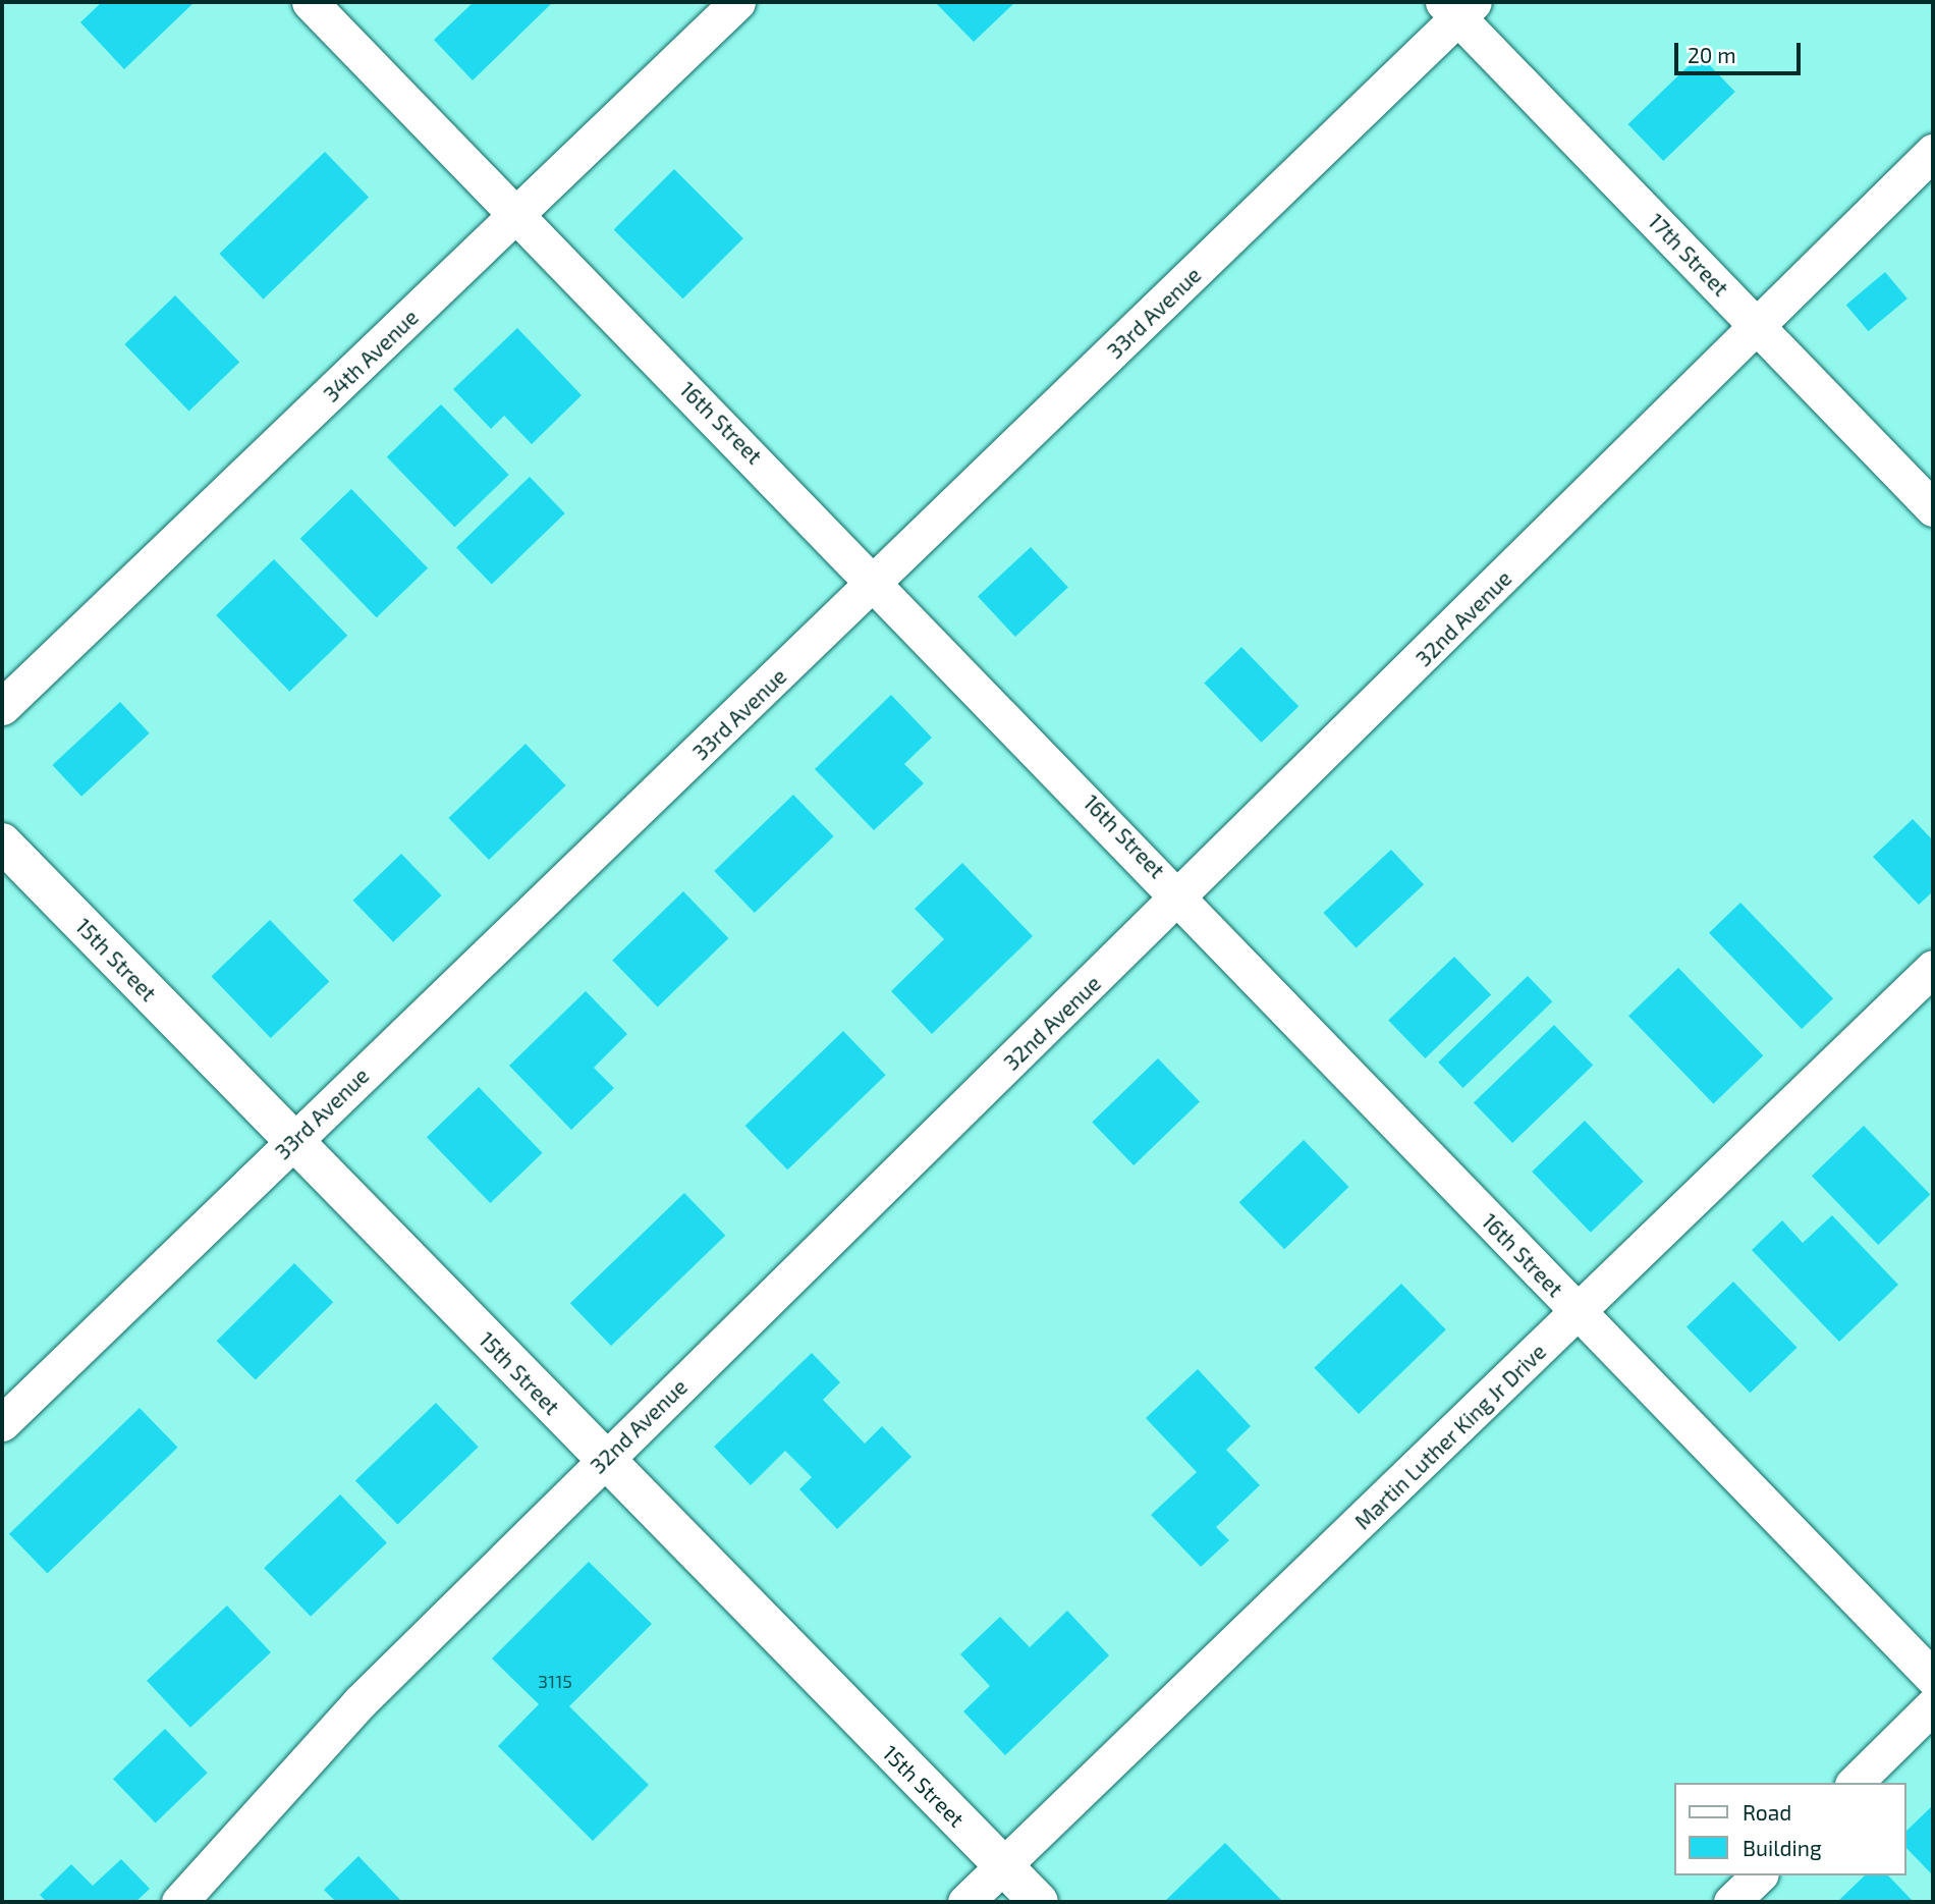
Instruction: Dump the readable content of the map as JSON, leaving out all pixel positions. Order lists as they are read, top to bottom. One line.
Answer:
{"streets":{"street":["17th Street","33rd Avenue","34th Avenue","16th Street","32nd Avenue","15th Street","Martin Luther King Jr Drive"]},"crossings":[["17th Street","33rd Avenue"],["17th Street","32nd Avenue"],["33rd Avenue","16th Street"],["33rd Avenue","15th Street"],["34th Avenue","16th Street"],["16th Street","32nd Avenue"],["16th Street","Martin Luther King Jr Drive"],["32nd Avenue","15th Street"],["15th Street","Martin Luther King Jr Drive"]],"house_numbers":["3115"],"legend":["Road","Building"],"scale_bar":"20 m"}
